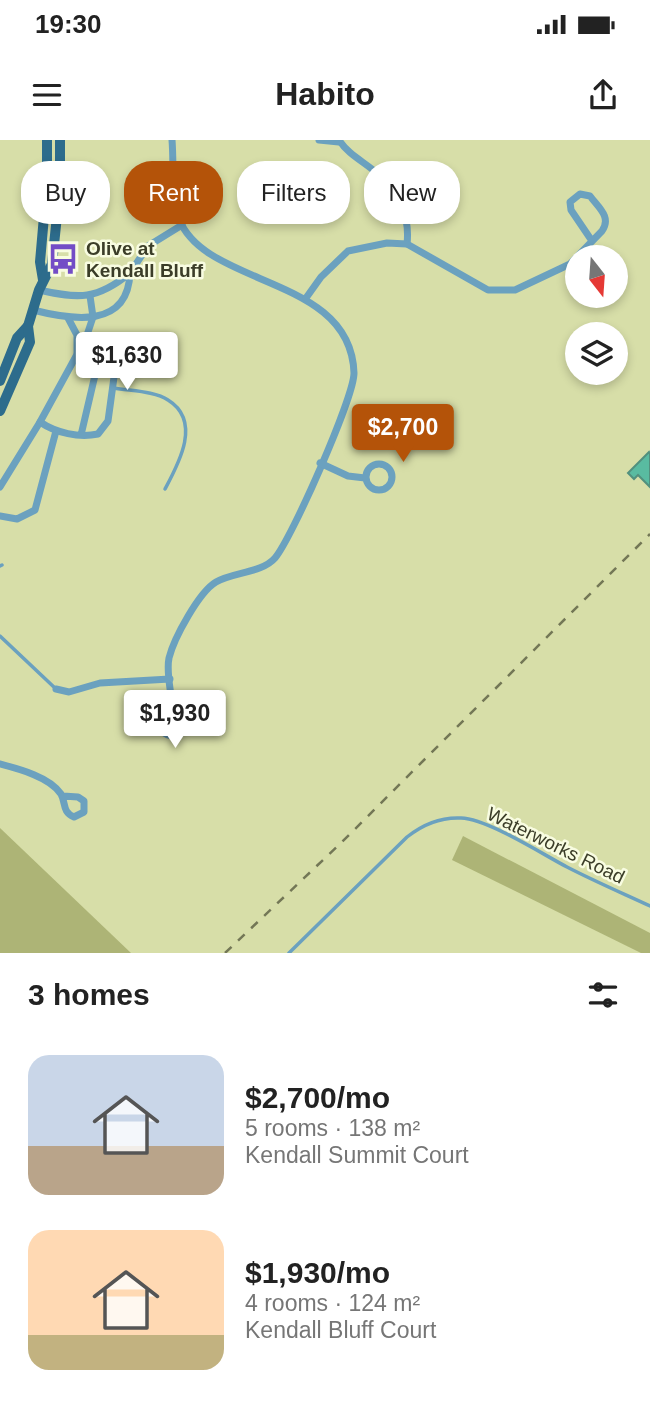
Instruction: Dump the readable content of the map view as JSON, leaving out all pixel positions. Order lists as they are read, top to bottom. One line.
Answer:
{"streets":{"lane":["Waterworks Road"]},"places":{"bus stop":["Olive at Kendall Bluff"]},"north":"bottom","page":{"status":"19:30","header":"Habito","chip":["Buy","Rent","Filters","New"],"price":["$1,630","$2,700","$1,930"],"heading":"3 homes","list":[{"name":"$2,700/mo","note":"5 rooms · 138 m² · Kendall Summit Court"},{"name":"$1,930/mo","note":"4 rooms · 124 m² · Kendall Bluff Court"}]}}
